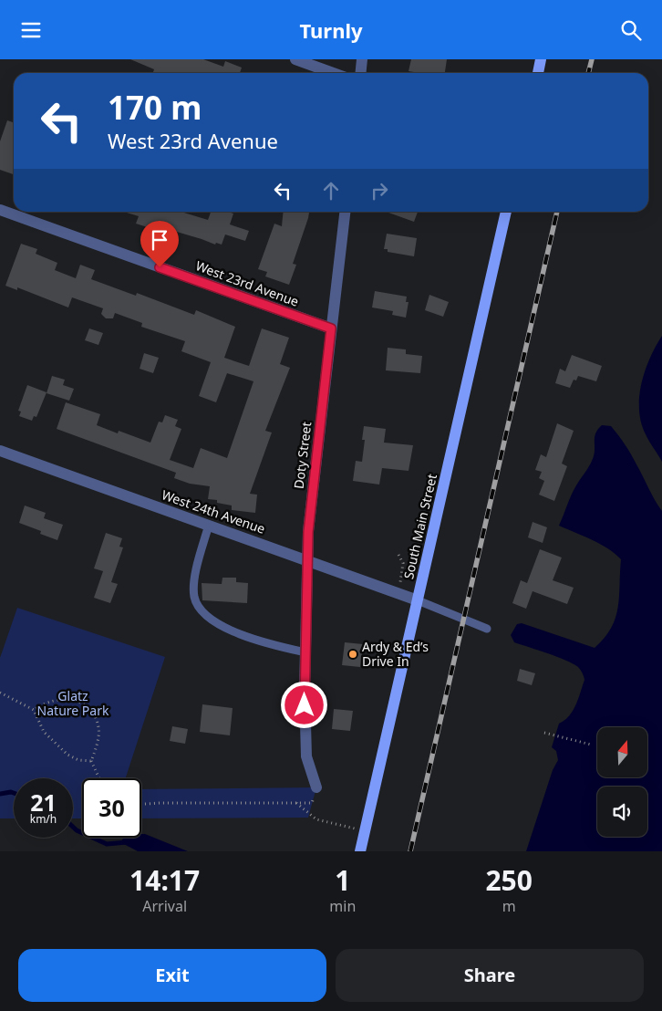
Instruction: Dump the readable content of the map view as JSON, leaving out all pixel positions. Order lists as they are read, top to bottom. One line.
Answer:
{"streets":{"main road":["South Main Street"],"street":["West 23rd Avenue","Doty Street","West 24th Avenue"]},"crossings":[["West 23rd Avenue","Doty Street"],["Doty Street","West 24th Avenue"],["West 24th Avenue","South Main Street"]],"parks":["Glatz Nature Park"],"places":["Ardy & Ed’s Drive In"],"north":"top","page":{"header":"Turnly","turn":["170 m","West 23rd Avenue"],"speed":"21 km/h","limit":"30","eta":["14:17","Arrival","1","min","250","m"],"buttons":["Exit","Share"]}}
